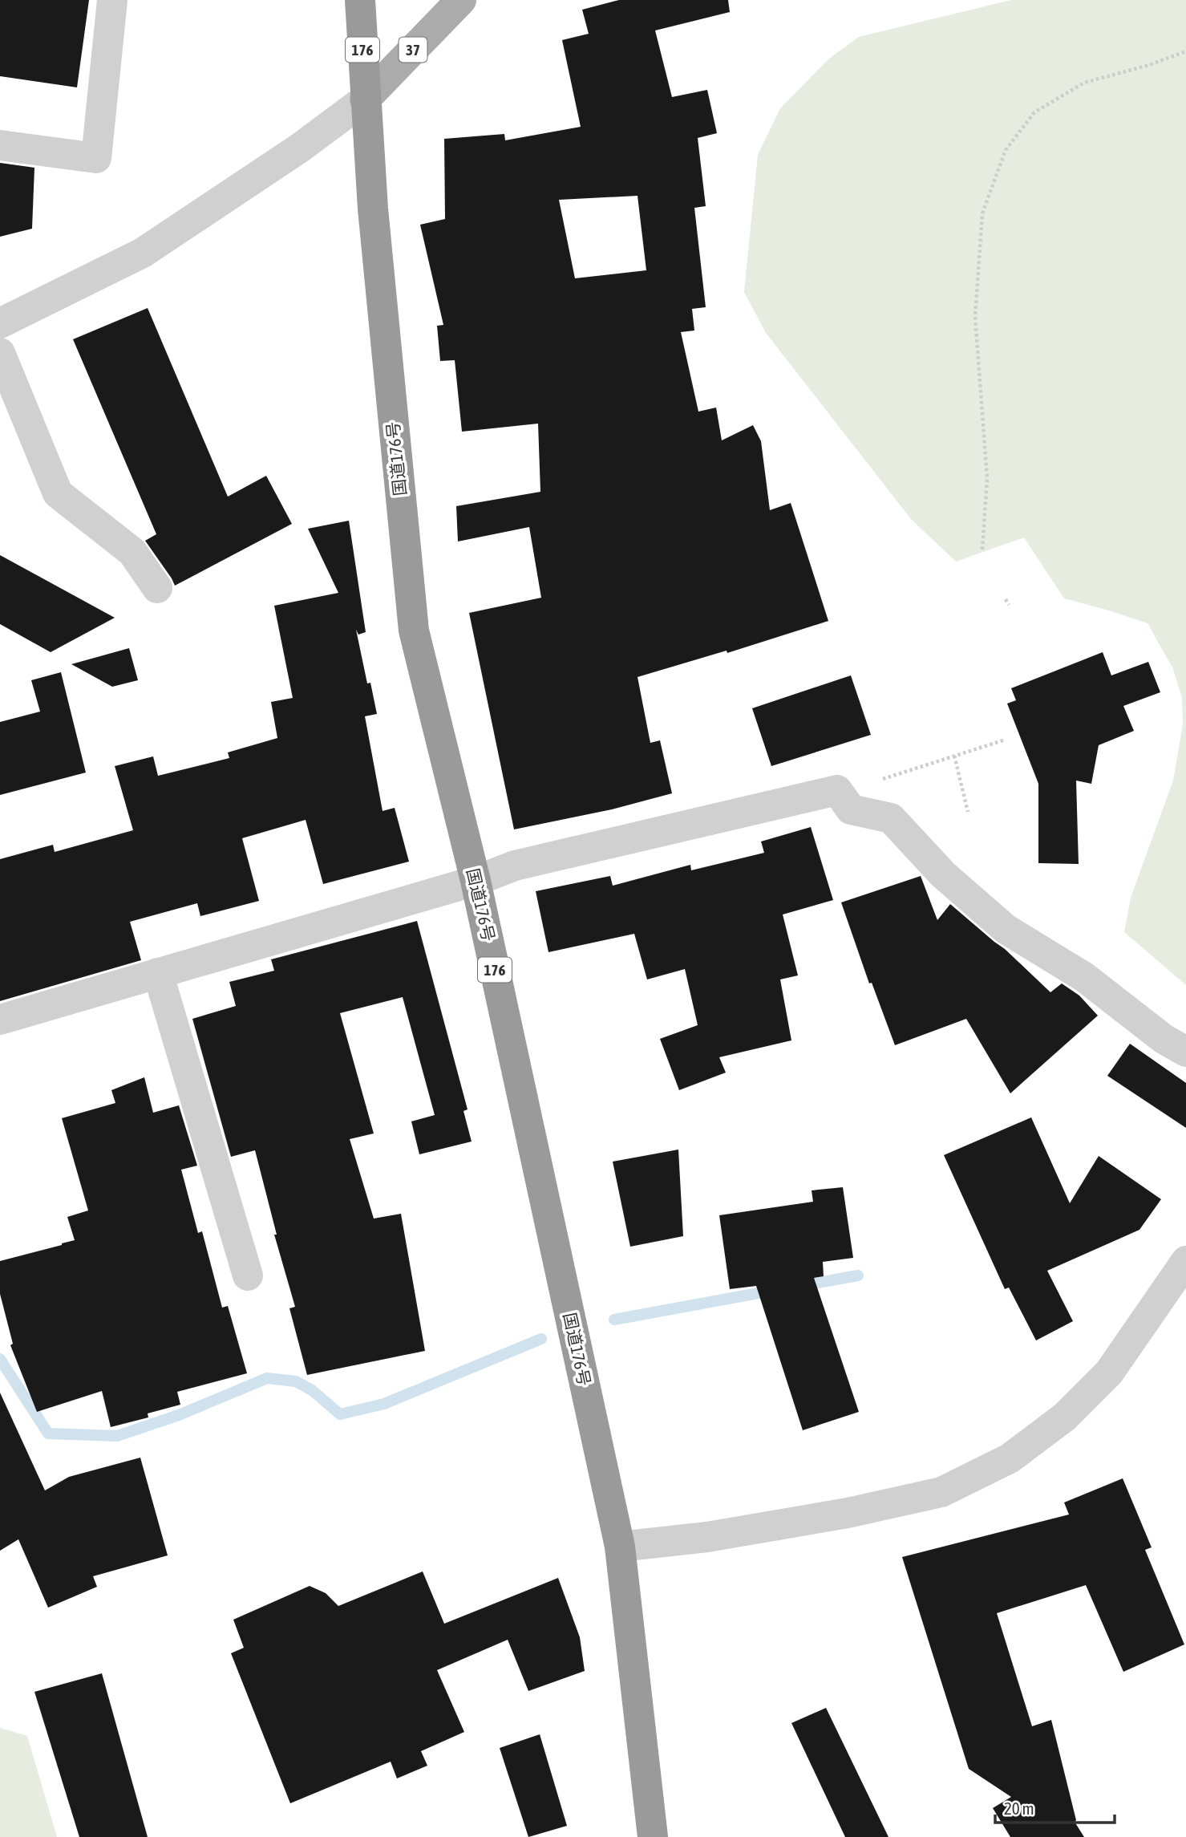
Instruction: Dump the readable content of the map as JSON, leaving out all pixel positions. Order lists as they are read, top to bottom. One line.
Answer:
{"streets":{"highway":["176","国道176号"],"main road":["37"]},"crossings":[["37","国道176号"]],"scale_bar":"20 m"}
